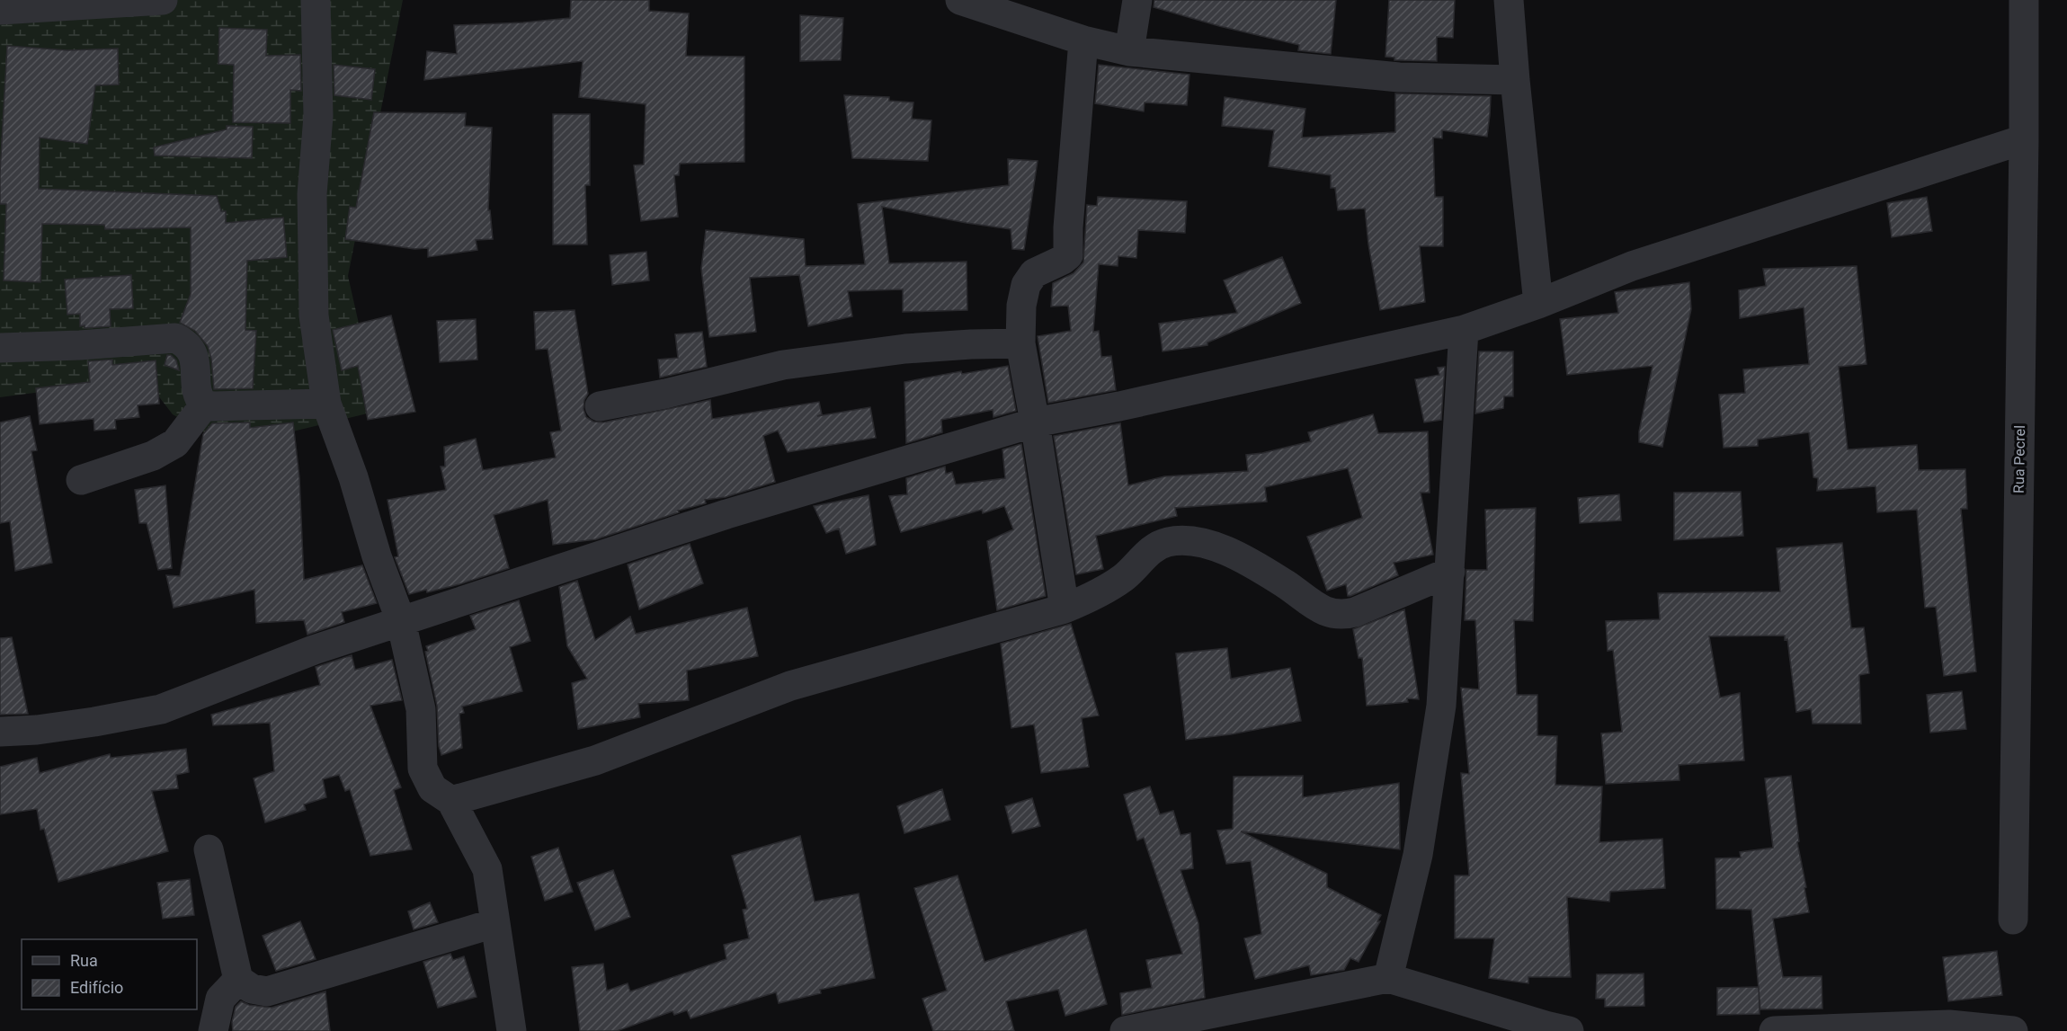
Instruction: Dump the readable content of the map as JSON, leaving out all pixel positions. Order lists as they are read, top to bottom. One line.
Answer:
{"streets":{"street":["Rua Pecrel"]},"legend":["Rua","Edifício"]}
